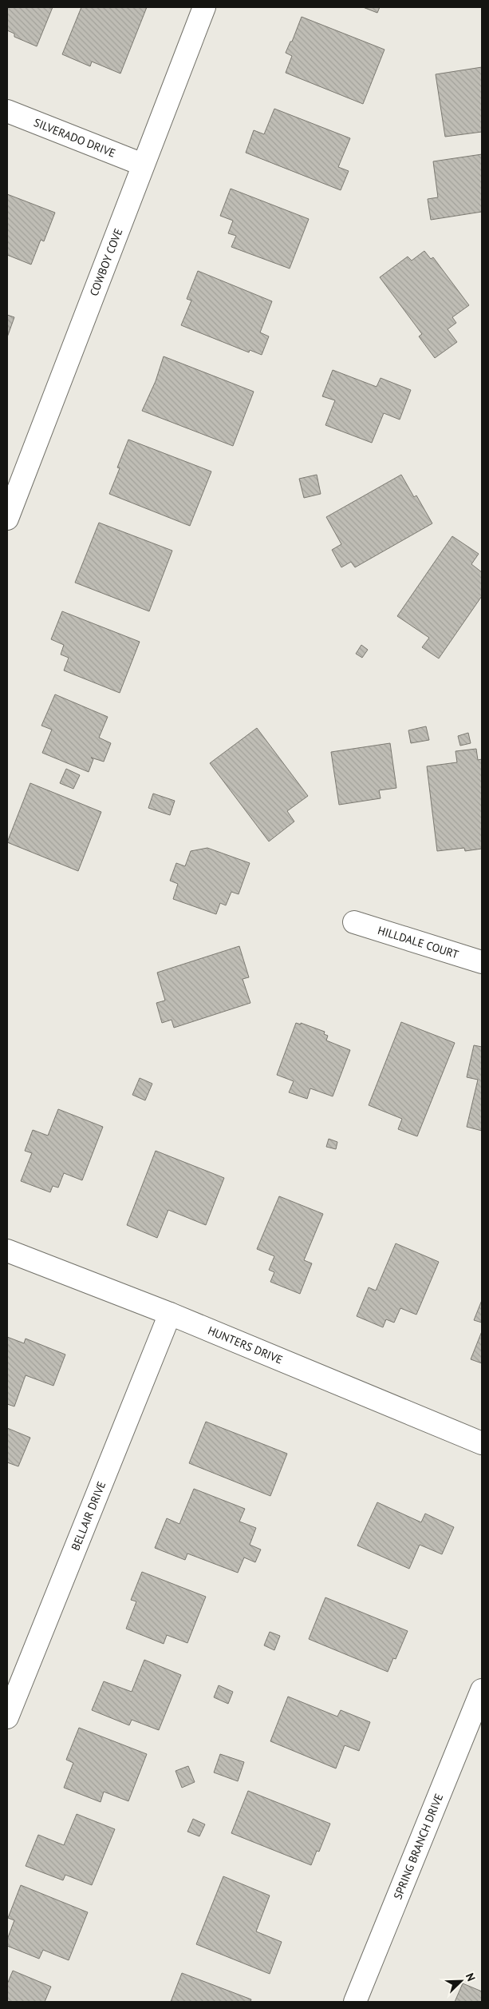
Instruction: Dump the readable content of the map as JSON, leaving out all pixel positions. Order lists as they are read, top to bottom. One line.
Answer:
{"streets":{"street":["SILVERADO DRIVE","COWBOY COVE","HILLDALE COURT","HUNTERS DRIVE","BELLAIR DRIVE","SPRING BRANCH DRIVE"]},"crossings":[["SILVERADO DRIVE","COWBOY COVE"],["HUNTERS DRIVE","BELLAIR DRIVE"]],"north":"top right"}
